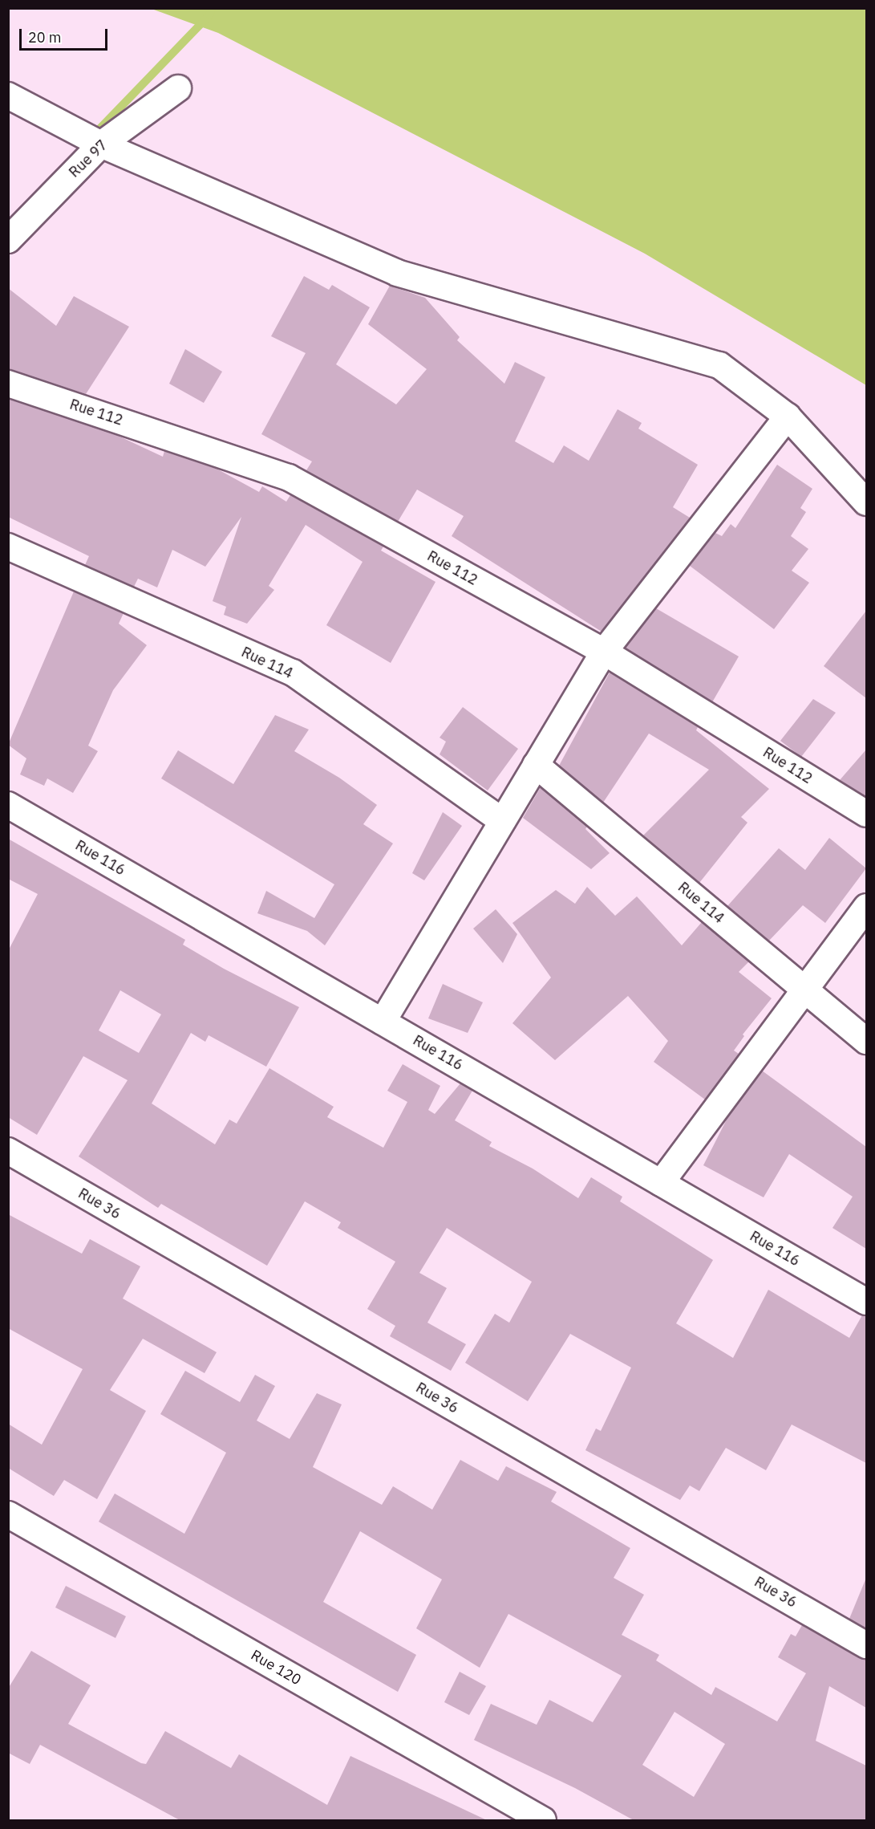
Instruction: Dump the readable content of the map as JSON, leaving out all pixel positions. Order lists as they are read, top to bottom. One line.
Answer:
{"streets":{"street":["Rue 97","Rue 112","Rue 114","Rue 116","Rue 36","Rue 120"]},"scale_bar":"20 m"}
